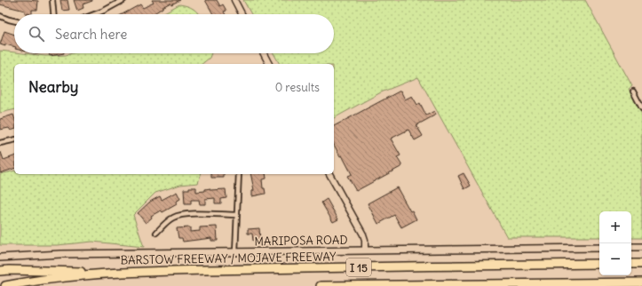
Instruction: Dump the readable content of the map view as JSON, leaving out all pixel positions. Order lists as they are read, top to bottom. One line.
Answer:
{"streets":{"highway":["BARSTOW FREEWAY / MOJAVE FREEWAY","I 15"],"main road":["MARIPOSA ROAD"]},"page":{"search":"Search here","heading":["Nearby","0 results"],"map_buttons":["+","−"]}}
